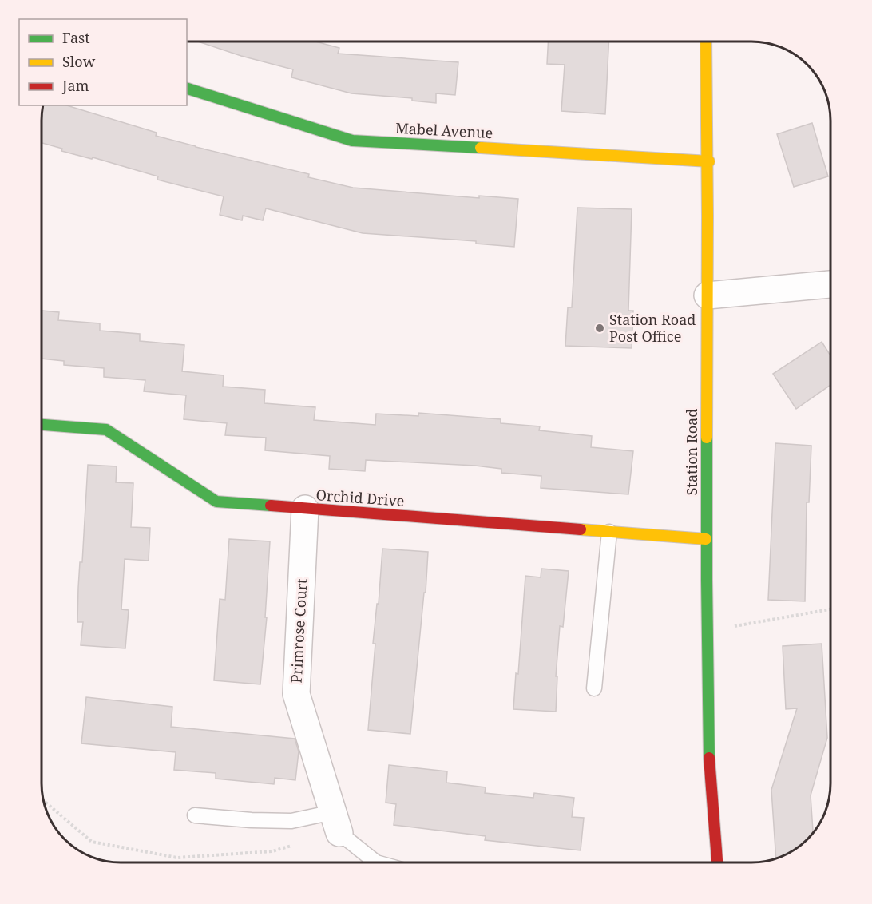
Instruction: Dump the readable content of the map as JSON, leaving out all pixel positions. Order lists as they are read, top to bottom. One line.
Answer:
{"streets":{"street":["Mabel Avenue","Station Road","Orchid Drive","Primrose Court"]},"crossings":[["Mabel Avenue","Station Road"],["Station Road","Orchid Drive"],["Orchid Drive","Primrose Court"]],"places":["Station Road Post Office"],"legend":["Fast","Slow","Jam"]}
